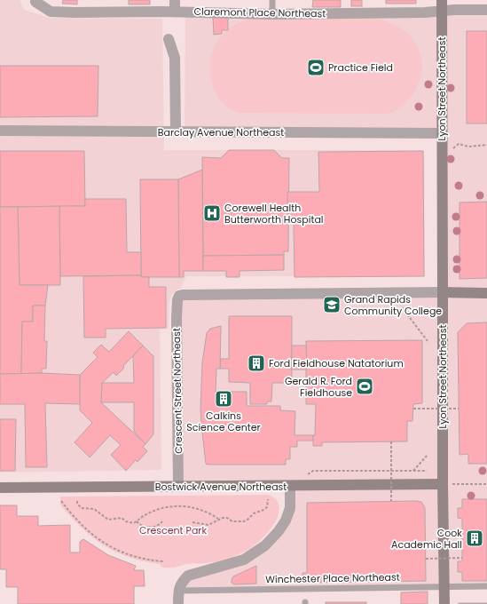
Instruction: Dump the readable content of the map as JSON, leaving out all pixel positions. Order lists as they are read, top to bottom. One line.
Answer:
{"streets":{"street":["Claremont Place Northeast","Lyon Street Northeast","Barclay Avenue Northeast","Crescent Street Northeast","Bostwick Avenue Northeast"],"lane":["Winchester Place Northeast"]},"crossings":[["Claremont Place Northeast","Lyon Street Northeast"],["Lyon Street Northeast","Barclay Avenue Northeast"],["Lyon Street Northeast","Crescent Street Northeast"],["Lyon Street Northeast","Bostwick Avenue Northeast"],["Lyon Street Northeast","Winchester Place Northeast"],["Crescent Street Northeast","Bostwick Avenue Northeast"]],"parks":["Crescent Park"],"places":{"sports":["Practice Field","Gerald R. Ford Fieldhouse"],"hospital":["Corewell Health Butterworth Hospital"],"school or university":["Grand Rapids Community College"],"building":["Ford Fieldhouse Natatorium","Calkins Science Center","Cook Academic Hall"]}}
